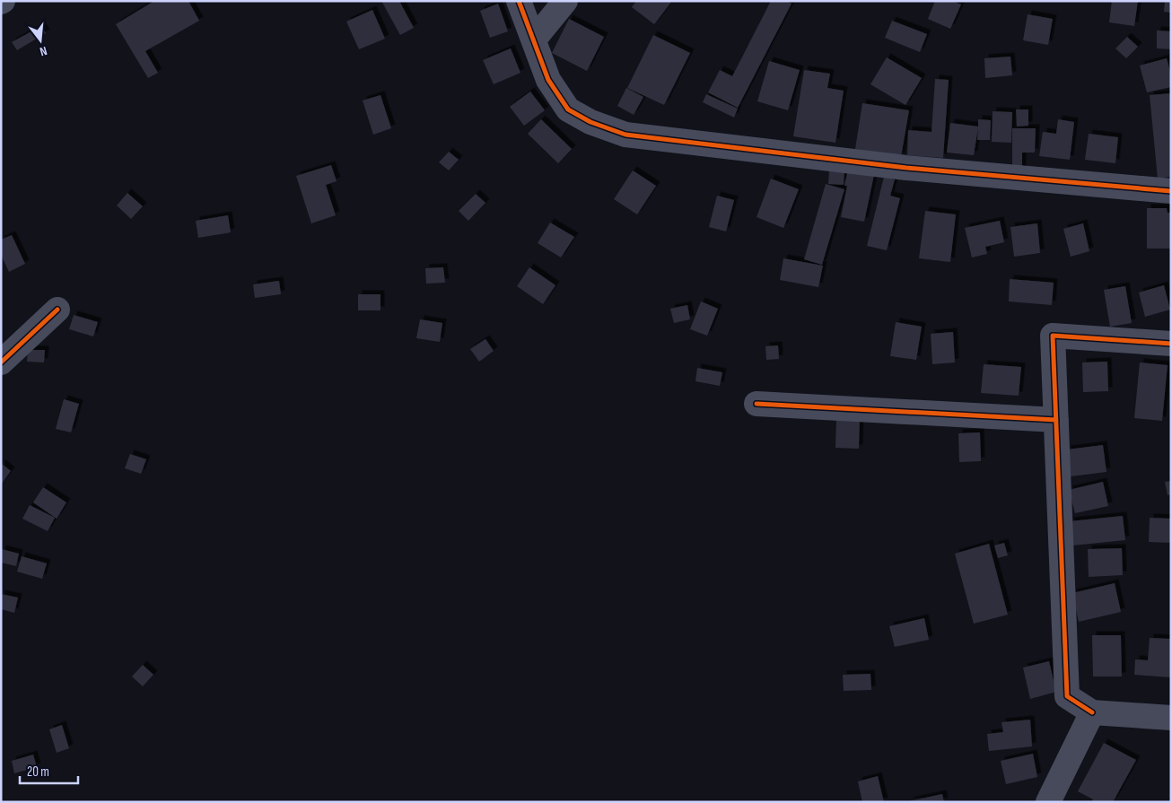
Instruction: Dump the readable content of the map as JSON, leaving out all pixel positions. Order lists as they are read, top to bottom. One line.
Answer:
{"scale_bar":"20 m","north":"bottom"}
